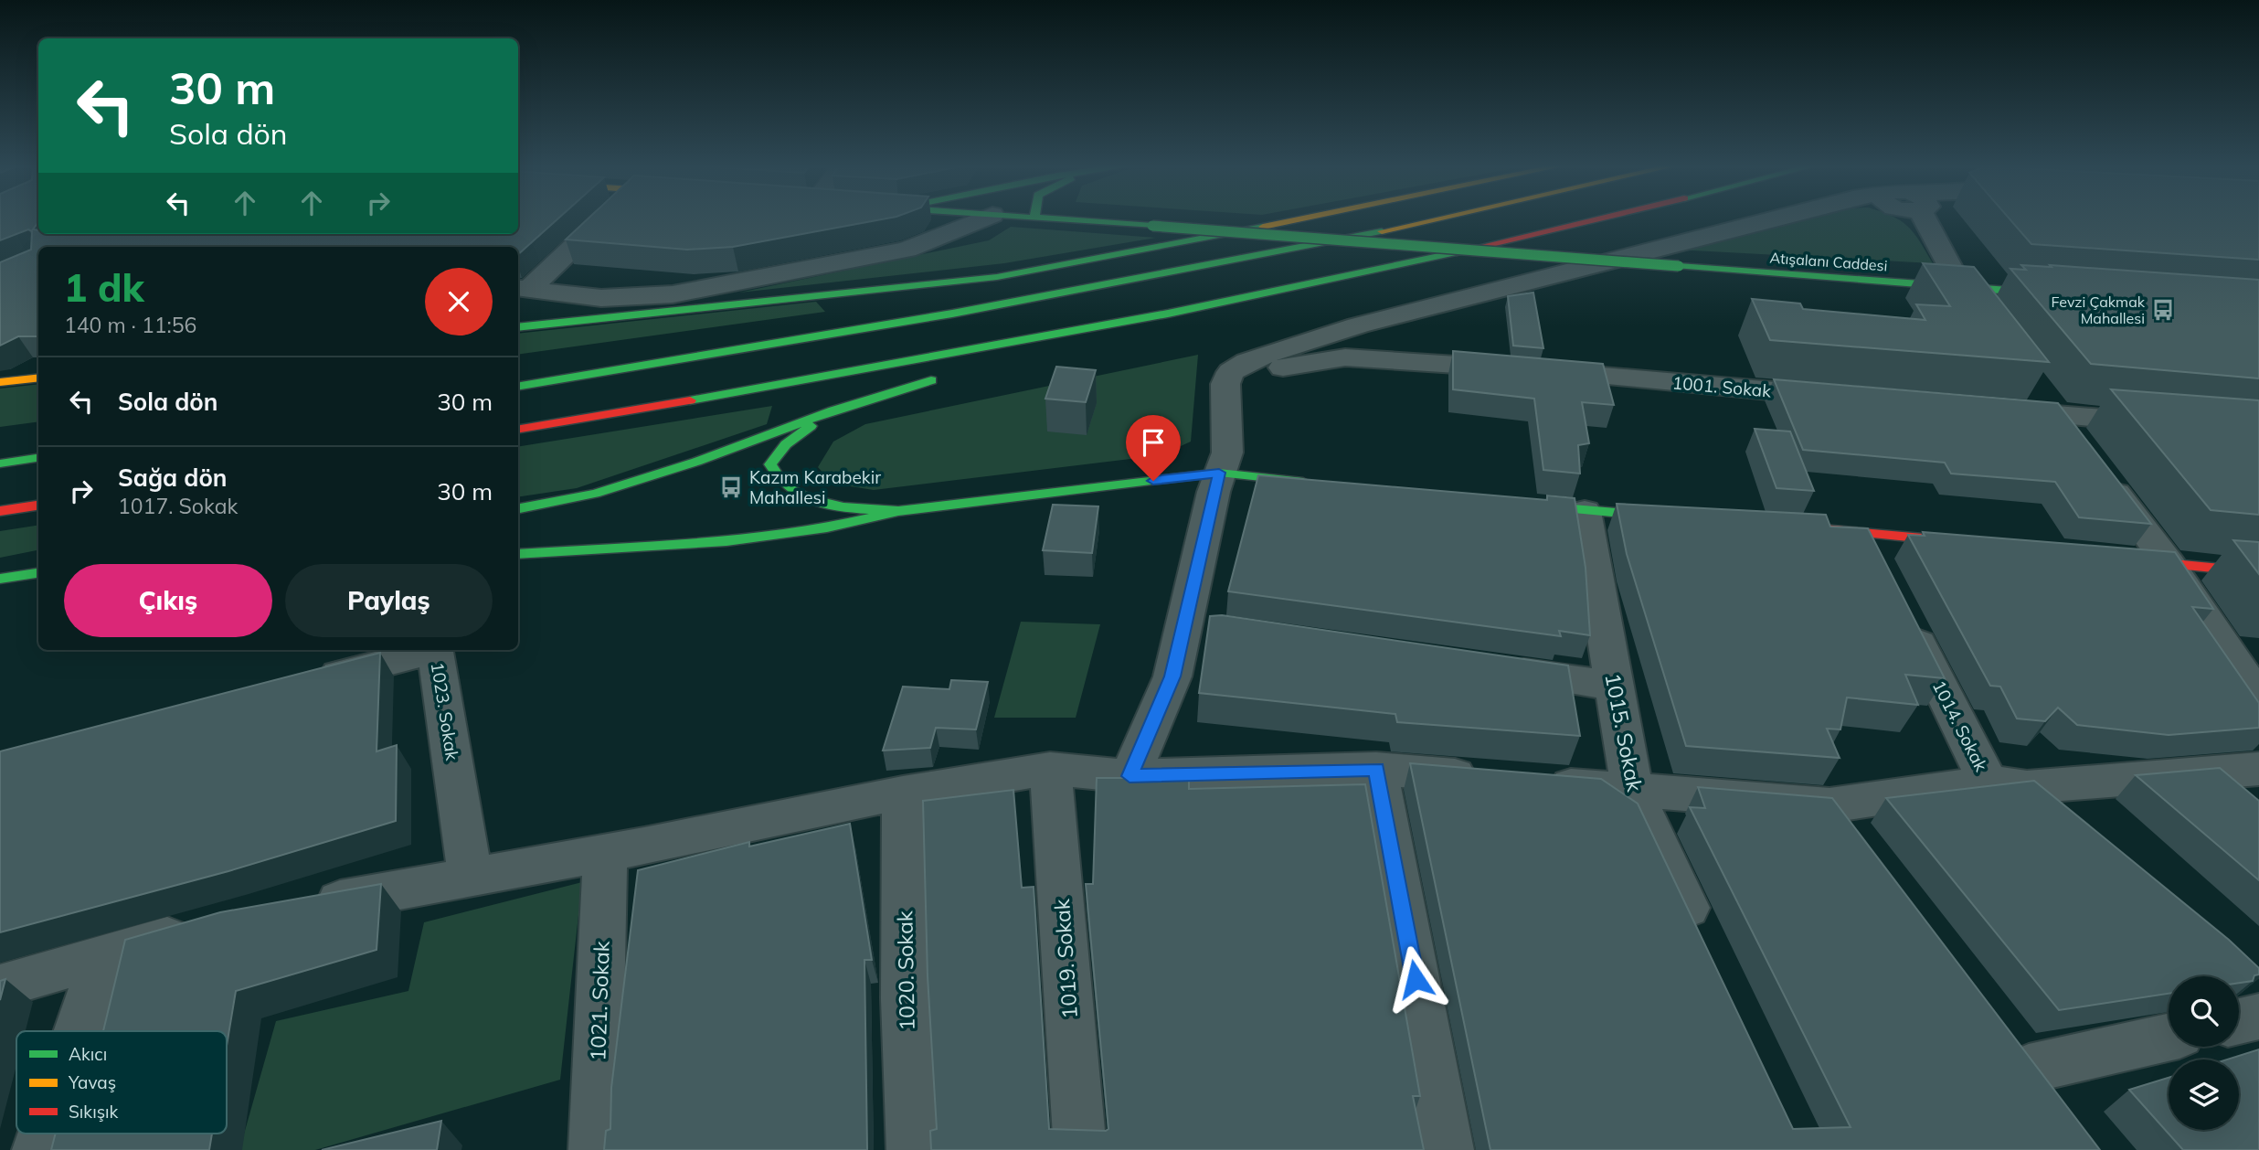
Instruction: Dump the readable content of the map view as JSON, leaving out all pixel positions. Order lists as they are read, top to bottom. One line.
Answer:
{"streets":{"main road":["Atışalanı Caddesi"],"street":["1001. Sokak","1023. Sokak","1014. Sokak","1015. Sokak","1019. Sokak","1020. Sokak","1021. Sokak"]},"places":{"bus stop":["Fevzi Çakmak Mahallesi","Kazım Karabekir Mahallesi"]},"legend":["Akıcı","Yavaş","Sıkışık"],"page":{"turn":["30 m","Sola dön"],"heading":["1 dk","140 m · 11:56"],"list":[{"name":"Sola dön","value":"30 m"},{"name":"Sağa dön","note":"1017. Sokak","value":"30 m"}],"buttons":["Çıkış","Paylaş"]}}
